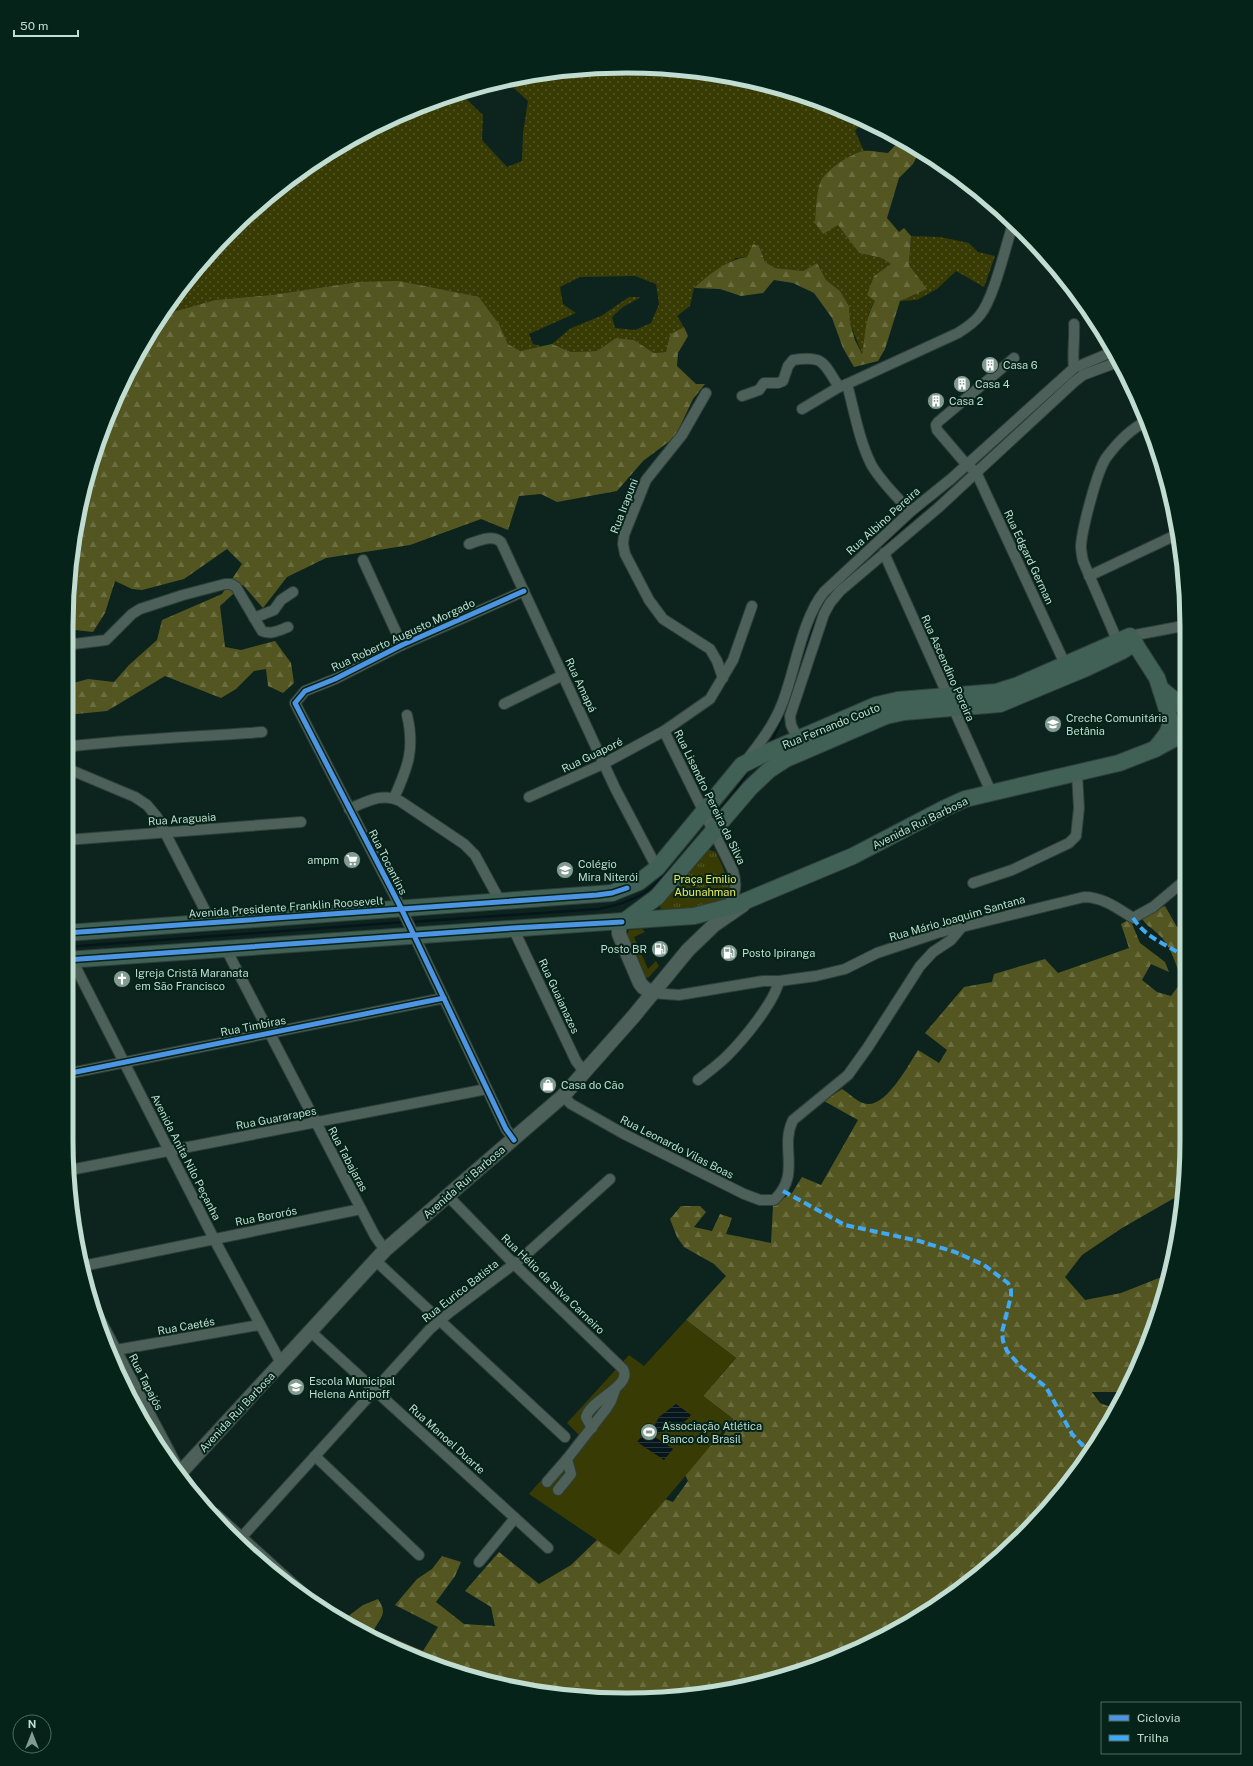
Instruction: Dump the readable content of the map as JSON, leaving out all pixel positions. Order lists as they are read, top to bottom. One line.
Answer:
{"streets":{"main road":["Rua Fernando Couto","Avenida Rui Barbosa","Avenida Presidente Franklin Roosevelt"],"street":["Rua Irapuni","Rua Albino Pereira","Rua Edgard German","Rua Roberto Augusto Morgado","Rua Ascendino Pereira","Rua Amapá","Rua Guaporé","Rua Lisandro Pereira da Silva","Rua Araguaia","Rua Tocantins","Rua Mário Joaquim Santana","Rua Guaianazes","Rua Timbiras","Rua Guararapes","Rua Leonardo Vilas Boas","Avenida Anita Nilo Peçanha","Rua Tabajaras","Rua Bororós","Rua Hélio da Silva Carneiro","Rua Eurico Batista","Rua Caetés","Rua Tapajós","Rua Manoel Duarte"]},"crossings":[["Rua Irapuni","Rua Lisandro Pereira da Silva"],["Rua Albino Pereira","Rua Edgard German"],["Rua Albino Pereira","Rua Ascendino Pereira"],["Rua Albino Pereira","Rua Fernando Couto"],["Rua Edgard German","Rua Fernando Couto"],["Rua Roberto Augusto Morgado","Rua Amapá"],["Rua Roberto Augusto Morgado","Rua Tocantins"],["Rua Ascendino Pereira","Rua Fernando Couto"],["Rua Ascendino Pereira","Avenida Rui Barbosa"],["Rua Amapá","Rua Guaporé"],["Rua Amapá","Avenida Presidente Franklin Roosevelt"],["Rua Fernando Couto","Rua Lisandro Pereira da Silva"],["Rua Fernando Couto","Avenida Presidente Franklin Roosevelt"],["Rua Guaporé","Rua Lisandro Pereira da Silva"],["Rua Lisandro Pereira da Silva","Avenida Rui Barbosa"],["Avenida Rui Barbosa","Rua Tocantins"],["Avenida Rui Barbosa","Rua Mário Joaquim Santana"],["Avenida Rui Barbosa","Rua Guaianazes"],["Avenida Rui Barbosa","Rua Leonardo Vilas Boas"],["Avenida Rui Barbosa","Avenida Anita Nilo Peçanha"],["Avenida Rui Barbosa","Rua Tabajaras"],["Avenida Rui Barbosa","Rua Hélio da Silva Carneiro"],["Avenida Rui Barbosa","Rua Manoel Duarte"],["Rua Tocantins","Avenida Presidente Franklin Roosevelt"],["Rua Tocantins","Rua Timbiras"],["Rua Tocantins","Rua Guararapes"],["Rua Mário Joaquim Santana","Rua Leonardo Vilas Boas"],["Rua Timbiras","Avenida Anita Nilo Peçanha"],["Rua Timbiras","Rua Tabajaras"],["Rua Guararapes","Avenida Anita Nilo Peçanha"],["Rua Guararapes","Rua Tabajaras"],["Avenida Anita Nilo Peçanha","Rua Bororós"],["Avenida Anita Nilo Peçanha","Rua Caetés"],["Rua Tabajaras","Rua Bororós"],["Rua Hélio da Silva Carneiro","Rua Eurico Batista"],["Rua Eurico Batista","Rua Manoel Duarte"],["Rua Caetés","Rua Tapajós"]],"parks":["Praça Emilio Abunahman"],"places":{"building":["Casa 6","Casa 4","Casa 2"],"school or university":["Creche Comunitária Betânia","Colégio Mira Niterói","Escola Municipal Helena Antipoff"],"supermarket":["ampm"],"fuel station":["Posto BR","Posto Ipiranga"],"church":["Igreja Cristã Maranata em São Francisco"],"shop":["Casa do Cão"],"sports":["Associação Atlética Banco do Brasil"]},"legend":["Ciclovia","Trilha"],"scale_bar":"50 m","north":"top"}
